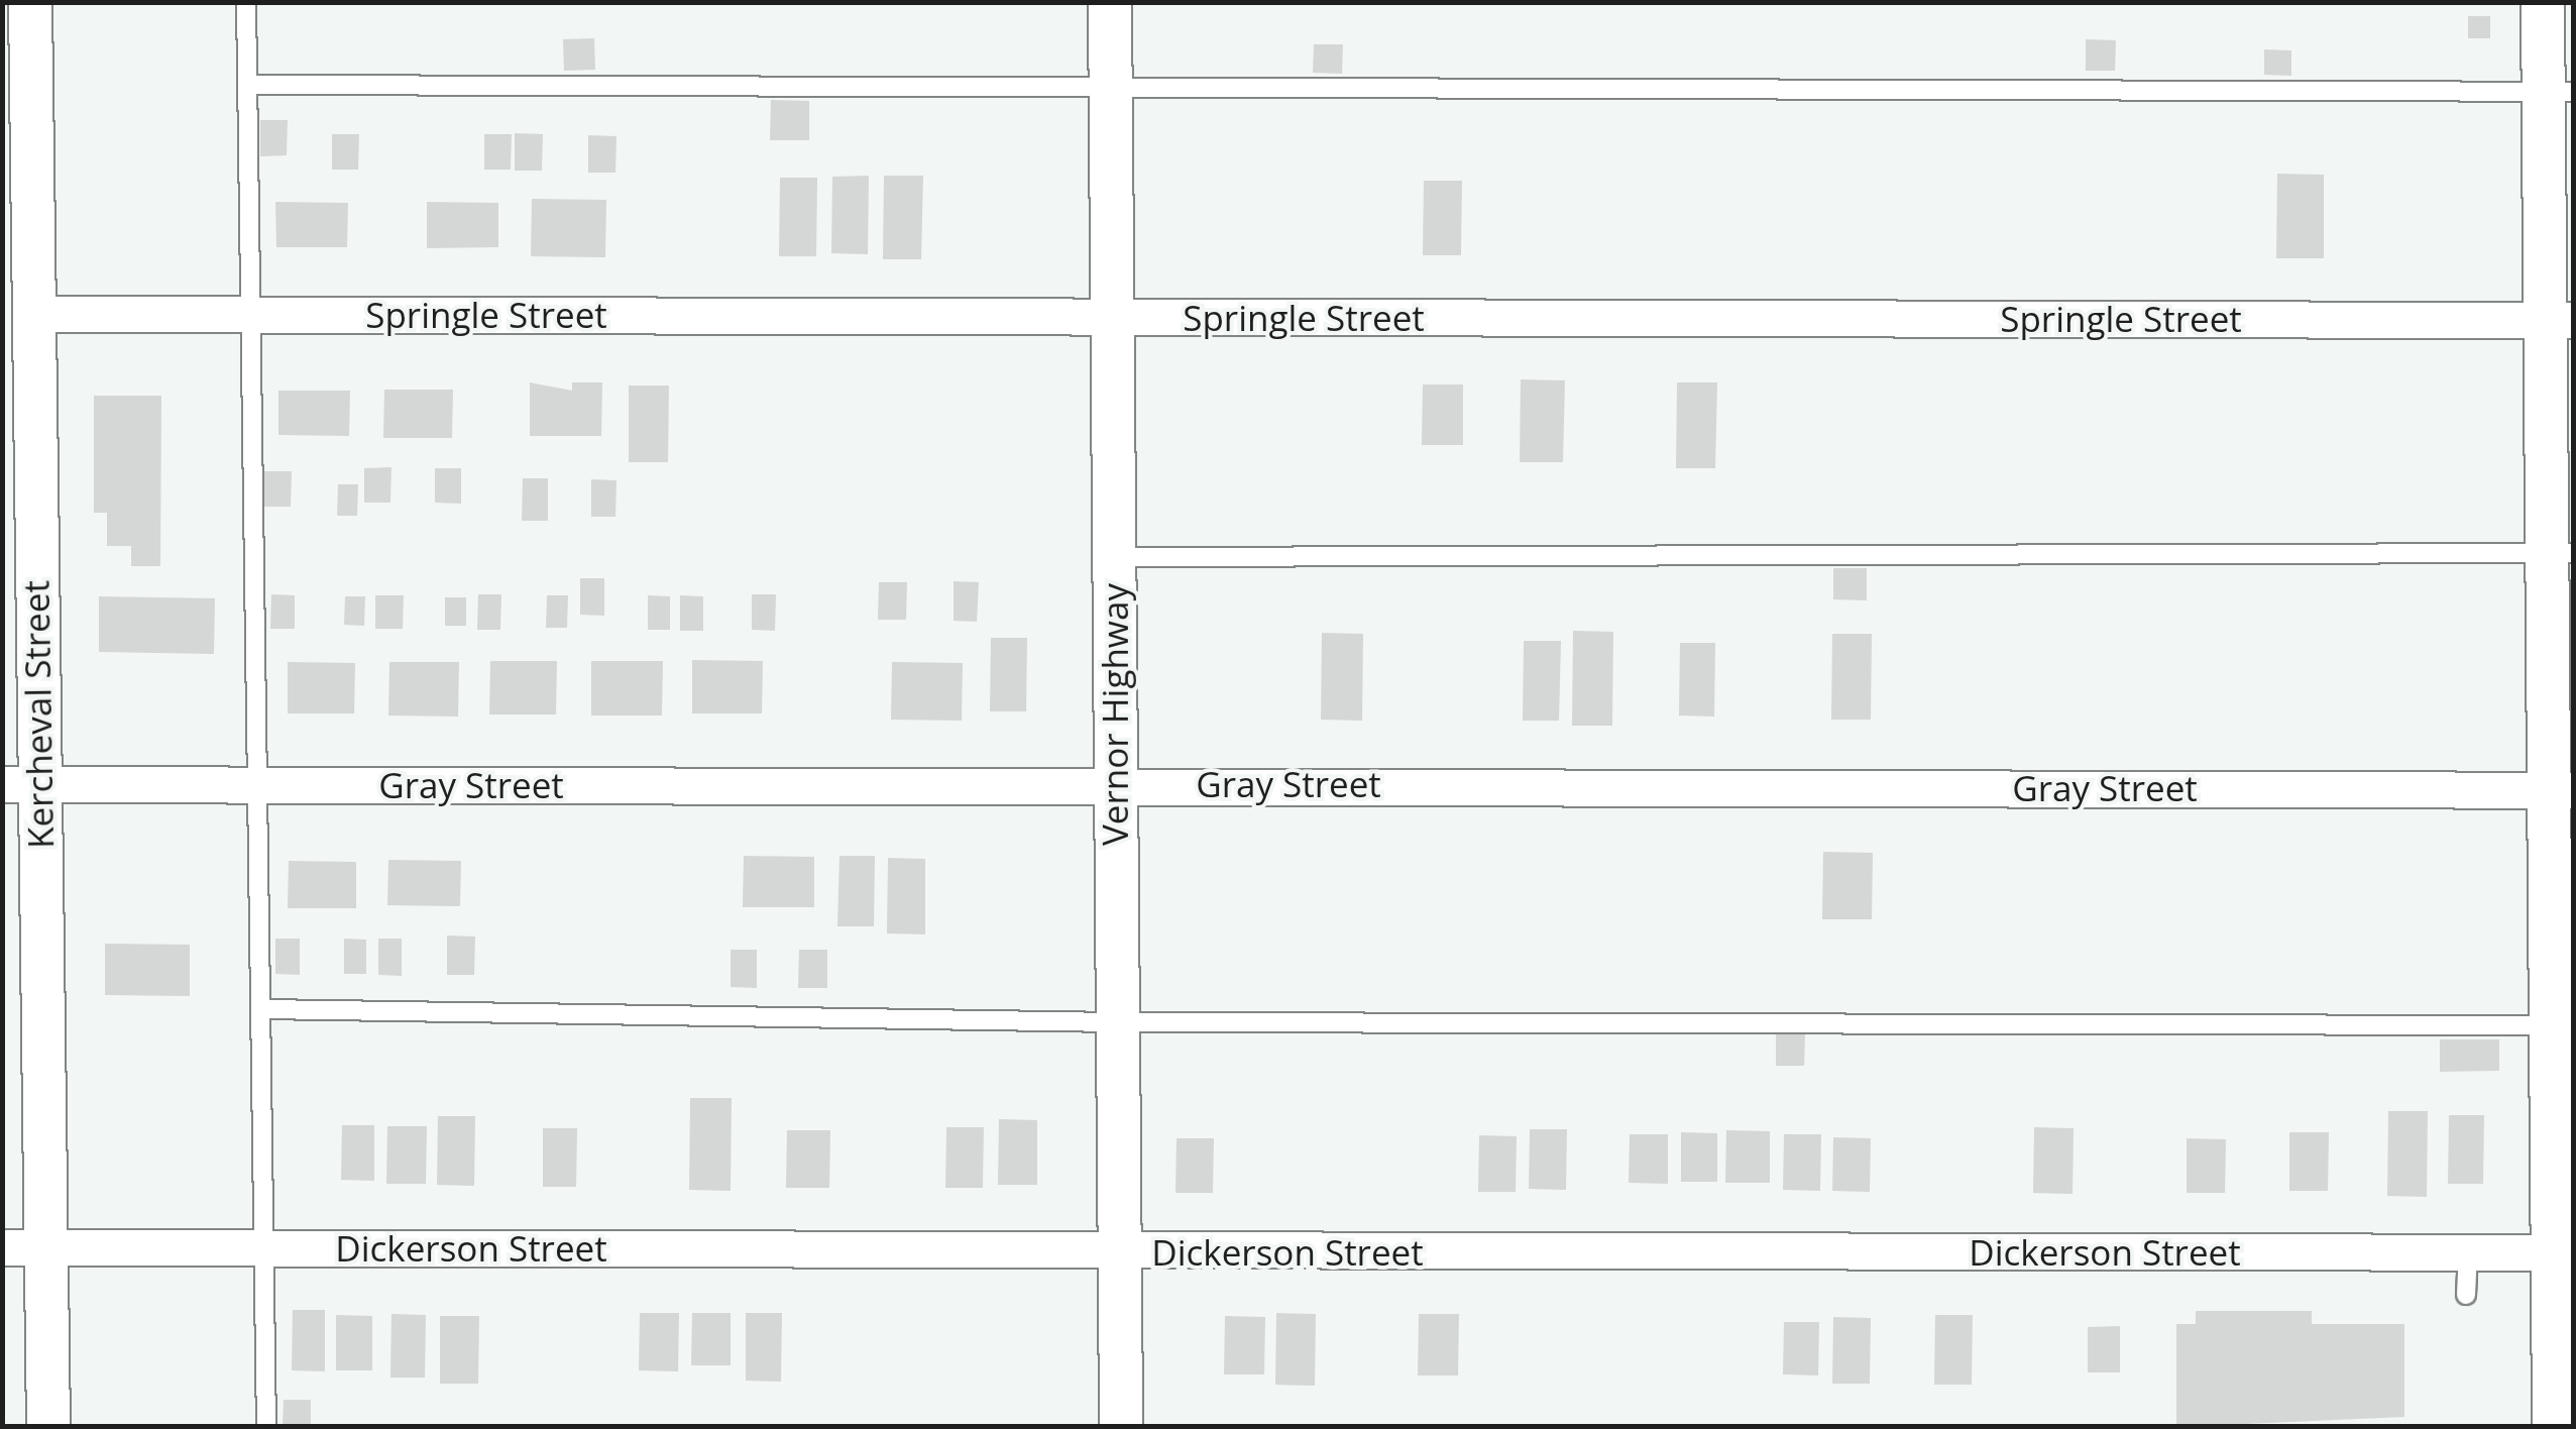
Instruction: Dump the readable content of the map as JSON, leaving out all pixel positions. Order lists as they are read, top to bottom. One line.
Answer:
{"streets":{"street":["Springle Street","Kercheval Street","Vernor Highway","Gray Street","Dickerson Street"]},"crossings":[["Springle Street","Kercheval Street"],["Springle Street","Vernor Highway"],["Kercheval Street","Gray Street"],["Kercheval Street","Dickerson Street"],["Vernor Highway","Gray Street"],["Vernor Highway","Dickerson Street"]]}
